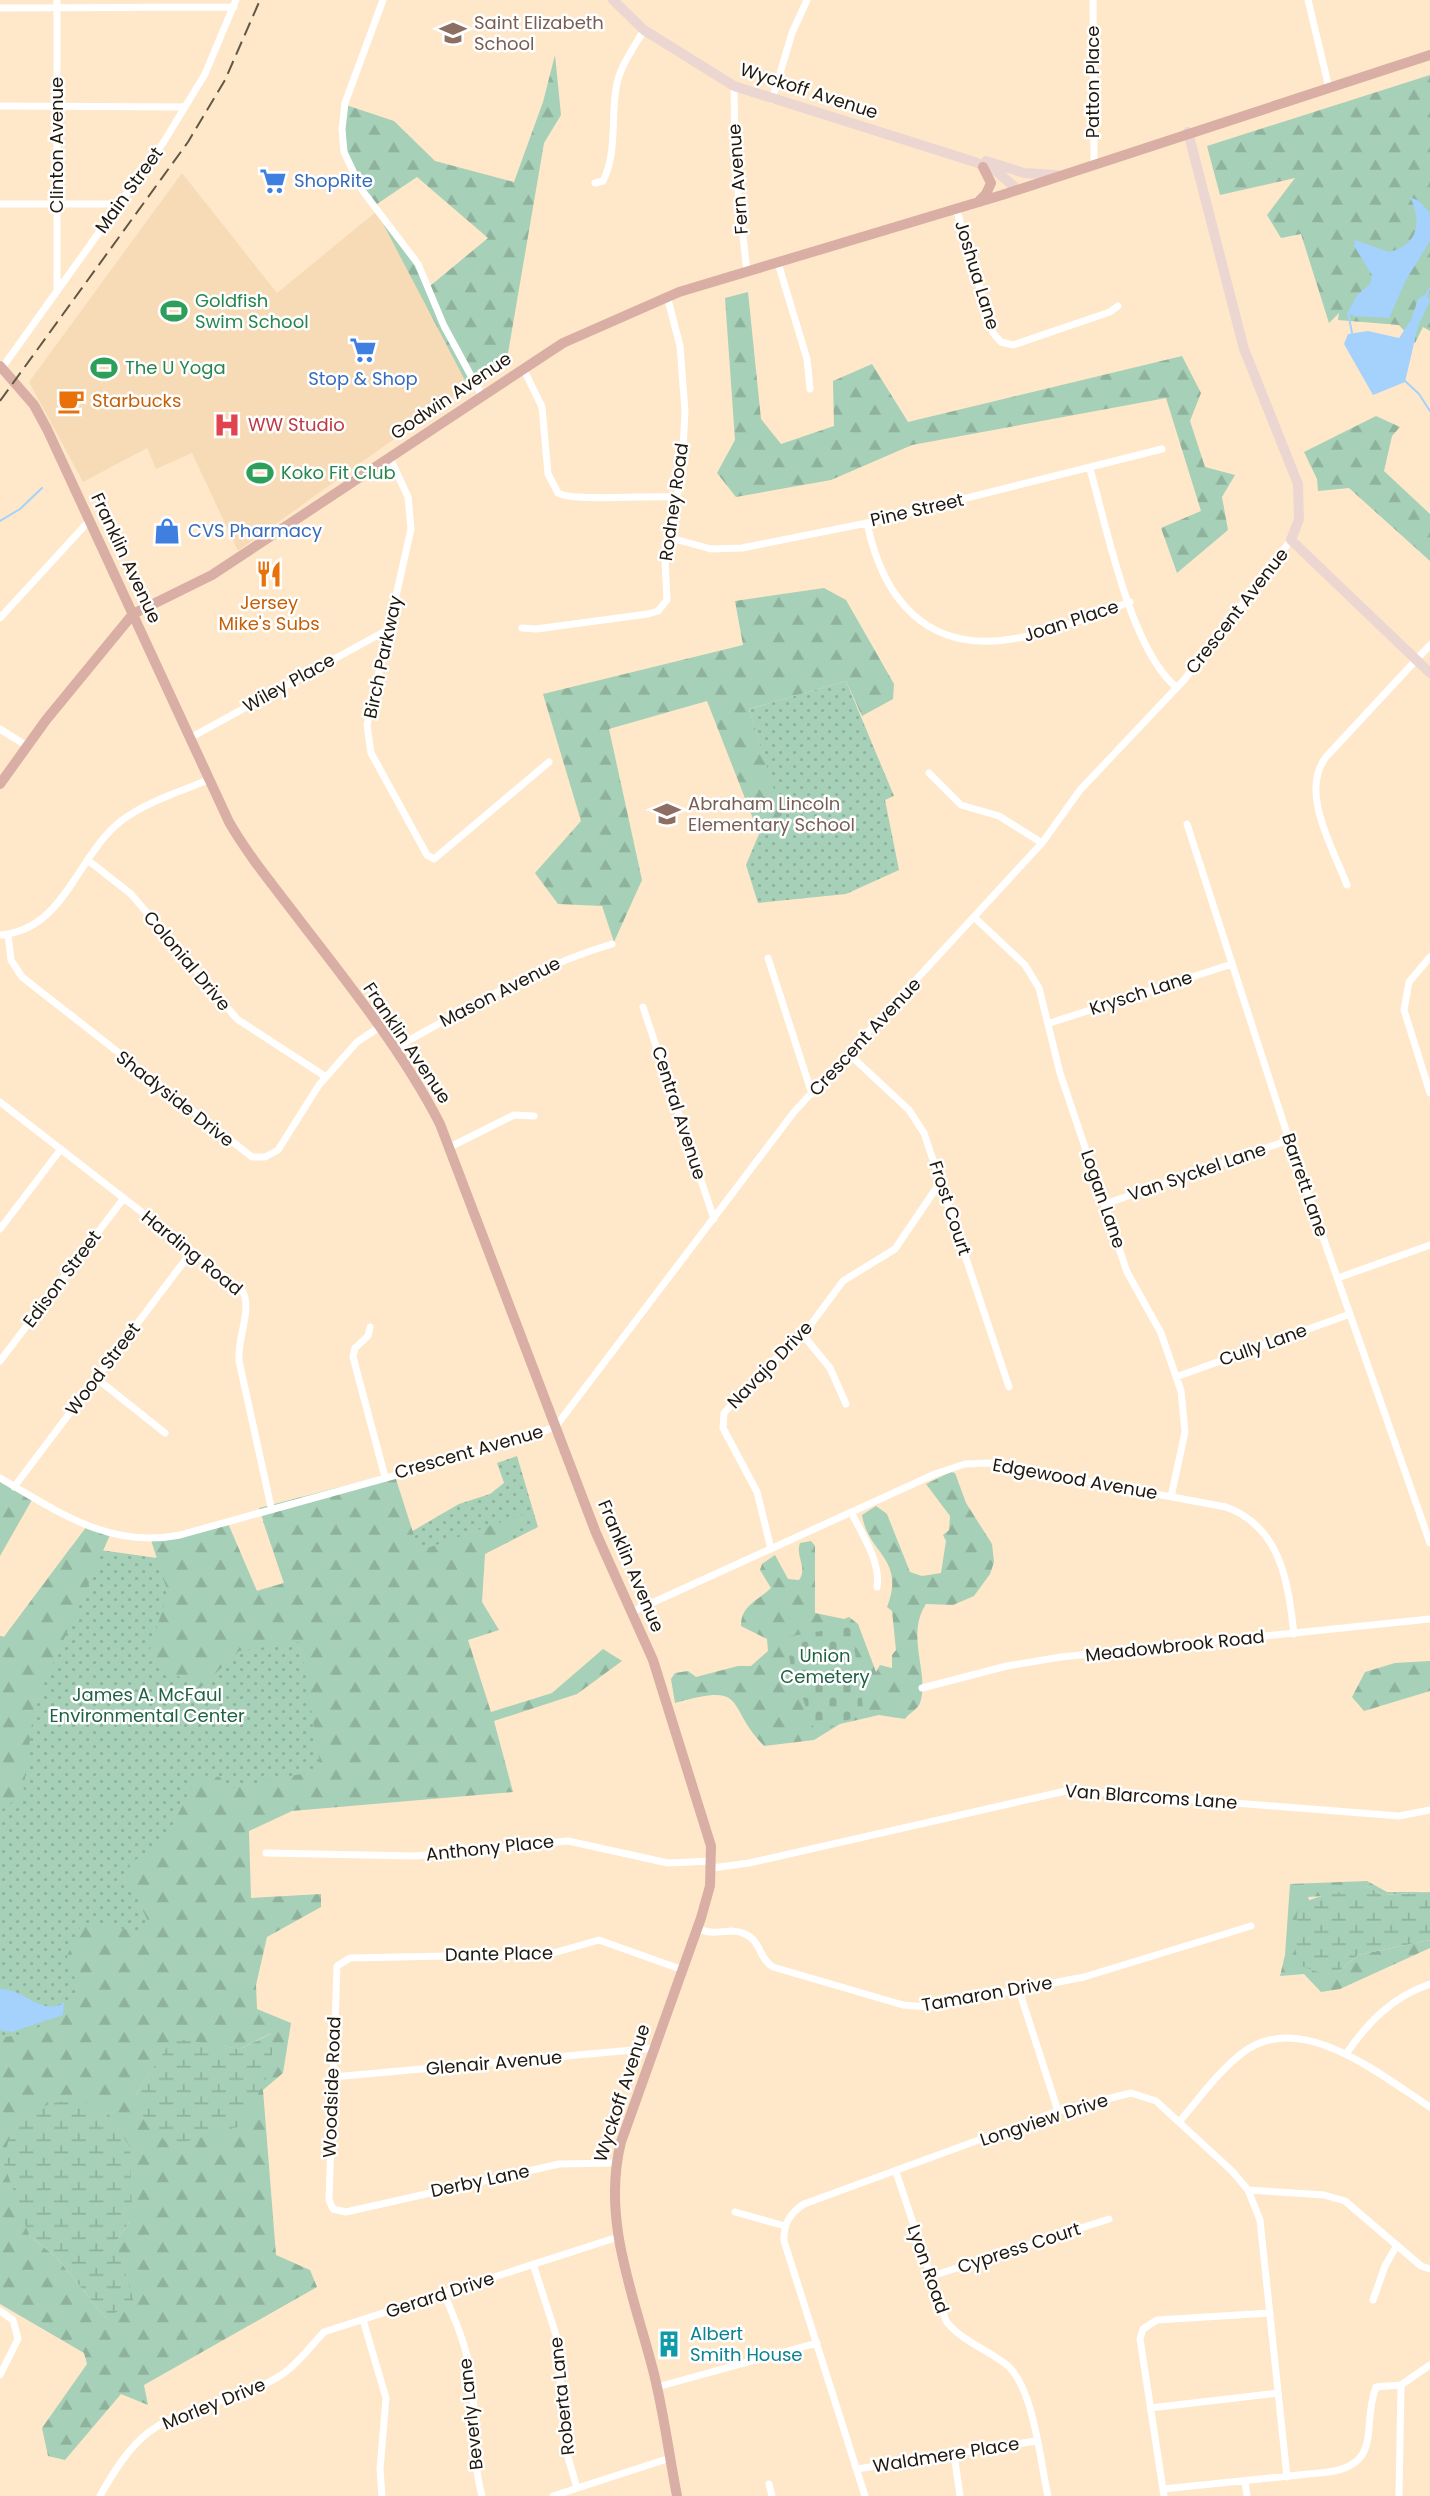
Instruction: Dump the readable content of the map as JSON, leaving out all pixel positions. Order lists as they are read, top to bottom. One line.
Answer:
{"streets":{"main road":["Wyckoff Avenue","Godwin Avenue","Franklin Avenue"],"street":["Patton Place","Clinton Avenue","Fern Avenue","Main Street","Joshua Lane","Rodney Road","Pine Street","Crescent Avenue","Joan Place","Birch Parkway","Wiley Place","Colonial Drive","Mason Avenue","Krysch Lane","Shadyside Drive","Central Avenue","Van Syckel Lane","Barrett Lane","Logan Lane","Frost Court","Harding Road","Edison Street","Cully Lane","Navajo Drive","Wood Street","Edgewood Avenue","Meadowbrook Road","Van Blarcoms Lane","Anthony Place","Dante Place","Tamaron Drive","Glenair Avenue","Woodside Road","Longview Drive","Derby Lane","Cypress Court","Lyon Road","Gerard Drive","Roberta Lane","Morley Drive","Beverly Lane","Waldmere Place"]},"crossings":[["Patton Place","Wyckoff Avenue"],["Wyckoff Avenue","Fern Avenue"],["Wyckoff Avenue","Godwin Avenue"],["Wyckoff Avenue","Franklin Avenue"],["Wyckoff Avenue","Crescent Avenue"],["Wyckoff Avenue","Dante Place"],["Wyckoff Avenue","Tamaron Drive"],["Wyckoff Avenue","Glenair Avenue"],["Wyckoff Avenue","Derby Lane"],["Wyckoff Avenue","Gerard Drive"],["Clinton Avenue","Main Street"],["Fern Avenue","Godwin Avenue"],["Main Street","Franklin Avenue"],["Joshua Lane","Godwin Avenue"],["Godwin Avenue","Rodney Road"],["Godwin Avenue","Franklin Avenue"],["Godwin Avenue","Birch Parkway"],["Rodney Road","Pine Street"],["Pine Street","Joan Place"],["Franklin Avenue","Crescent Avenue"],["Franklin Avenue","Wiley Place"],["Franklin Avenue","Mason Avenue"],["Franklin Avenue","Shadyside Drive"],["Franklin Avenue","Edgewood Avenue"],["Franklin Avenue","Van Blarcoms Lane"],["Franklin Avenue","Anthony Place"],["Crescent Avenue","Central Avenue"],["Crescent Avenue","Logan Lane"],["Crescent Avenue","Frost Court"],["Crescent Avenue","Harding Road"],["Crescent Avenue","Wood Street"],["Birch Parkway","Wiley Place"],["Colonial Drive","Shadyside Drive"],["Krysch Lane","Barrett Lane"],["Krysch Lane","Logan Lane"],["Van Syckel Lane","Barrett Lane"],["Van Syckel Lane","Logan Lane"],["Barrett Lane","Cully Lane"],["Logan Lane","Cully Lane"],["Logan Lane","Edgewood Avenue"],["Frost Court","Navajo Drive"],["Harding Road","Edison Street"],["Harding Road","Wood Street"],["Navajo Drive","Edgewood Avenue"],["Edgewood Avenue","Meadowbrook Road"],["Van Blarcoms Lane","Anthony Place"],["Dante Place","Woodside Road"],["Glenair Avenue","Woodside Road"],["Woodside Road","Derby Lane"],["Longview Drive","Lyon Road"],["Cypress Court","Lyon Road"],["Lyon Road","Waldmere Place"],["Gerard Drive","Roberta Lane"],["Gerard Drive","Morley Drive"],["Gerard Drive","Beverly Lane"]],"parks":["Union Cemetery","James A. McFaul Environmental Center"],"places":{"school or university":["Saint Elizabeth School","Abraham Lincoln Elementary School"],"supermarket":["ShopRite","Stop & Shop"],"sports":["Goldfish Swim School","The U Yoga","Koko Fit Club"],"cafe":["Starbucks"],"hospital":["WW Studio"],"shop":["CVS Pharmacy"],"restaurant":["Jersey Mike's Subs"],"building":["Albert Smith House"]}}
